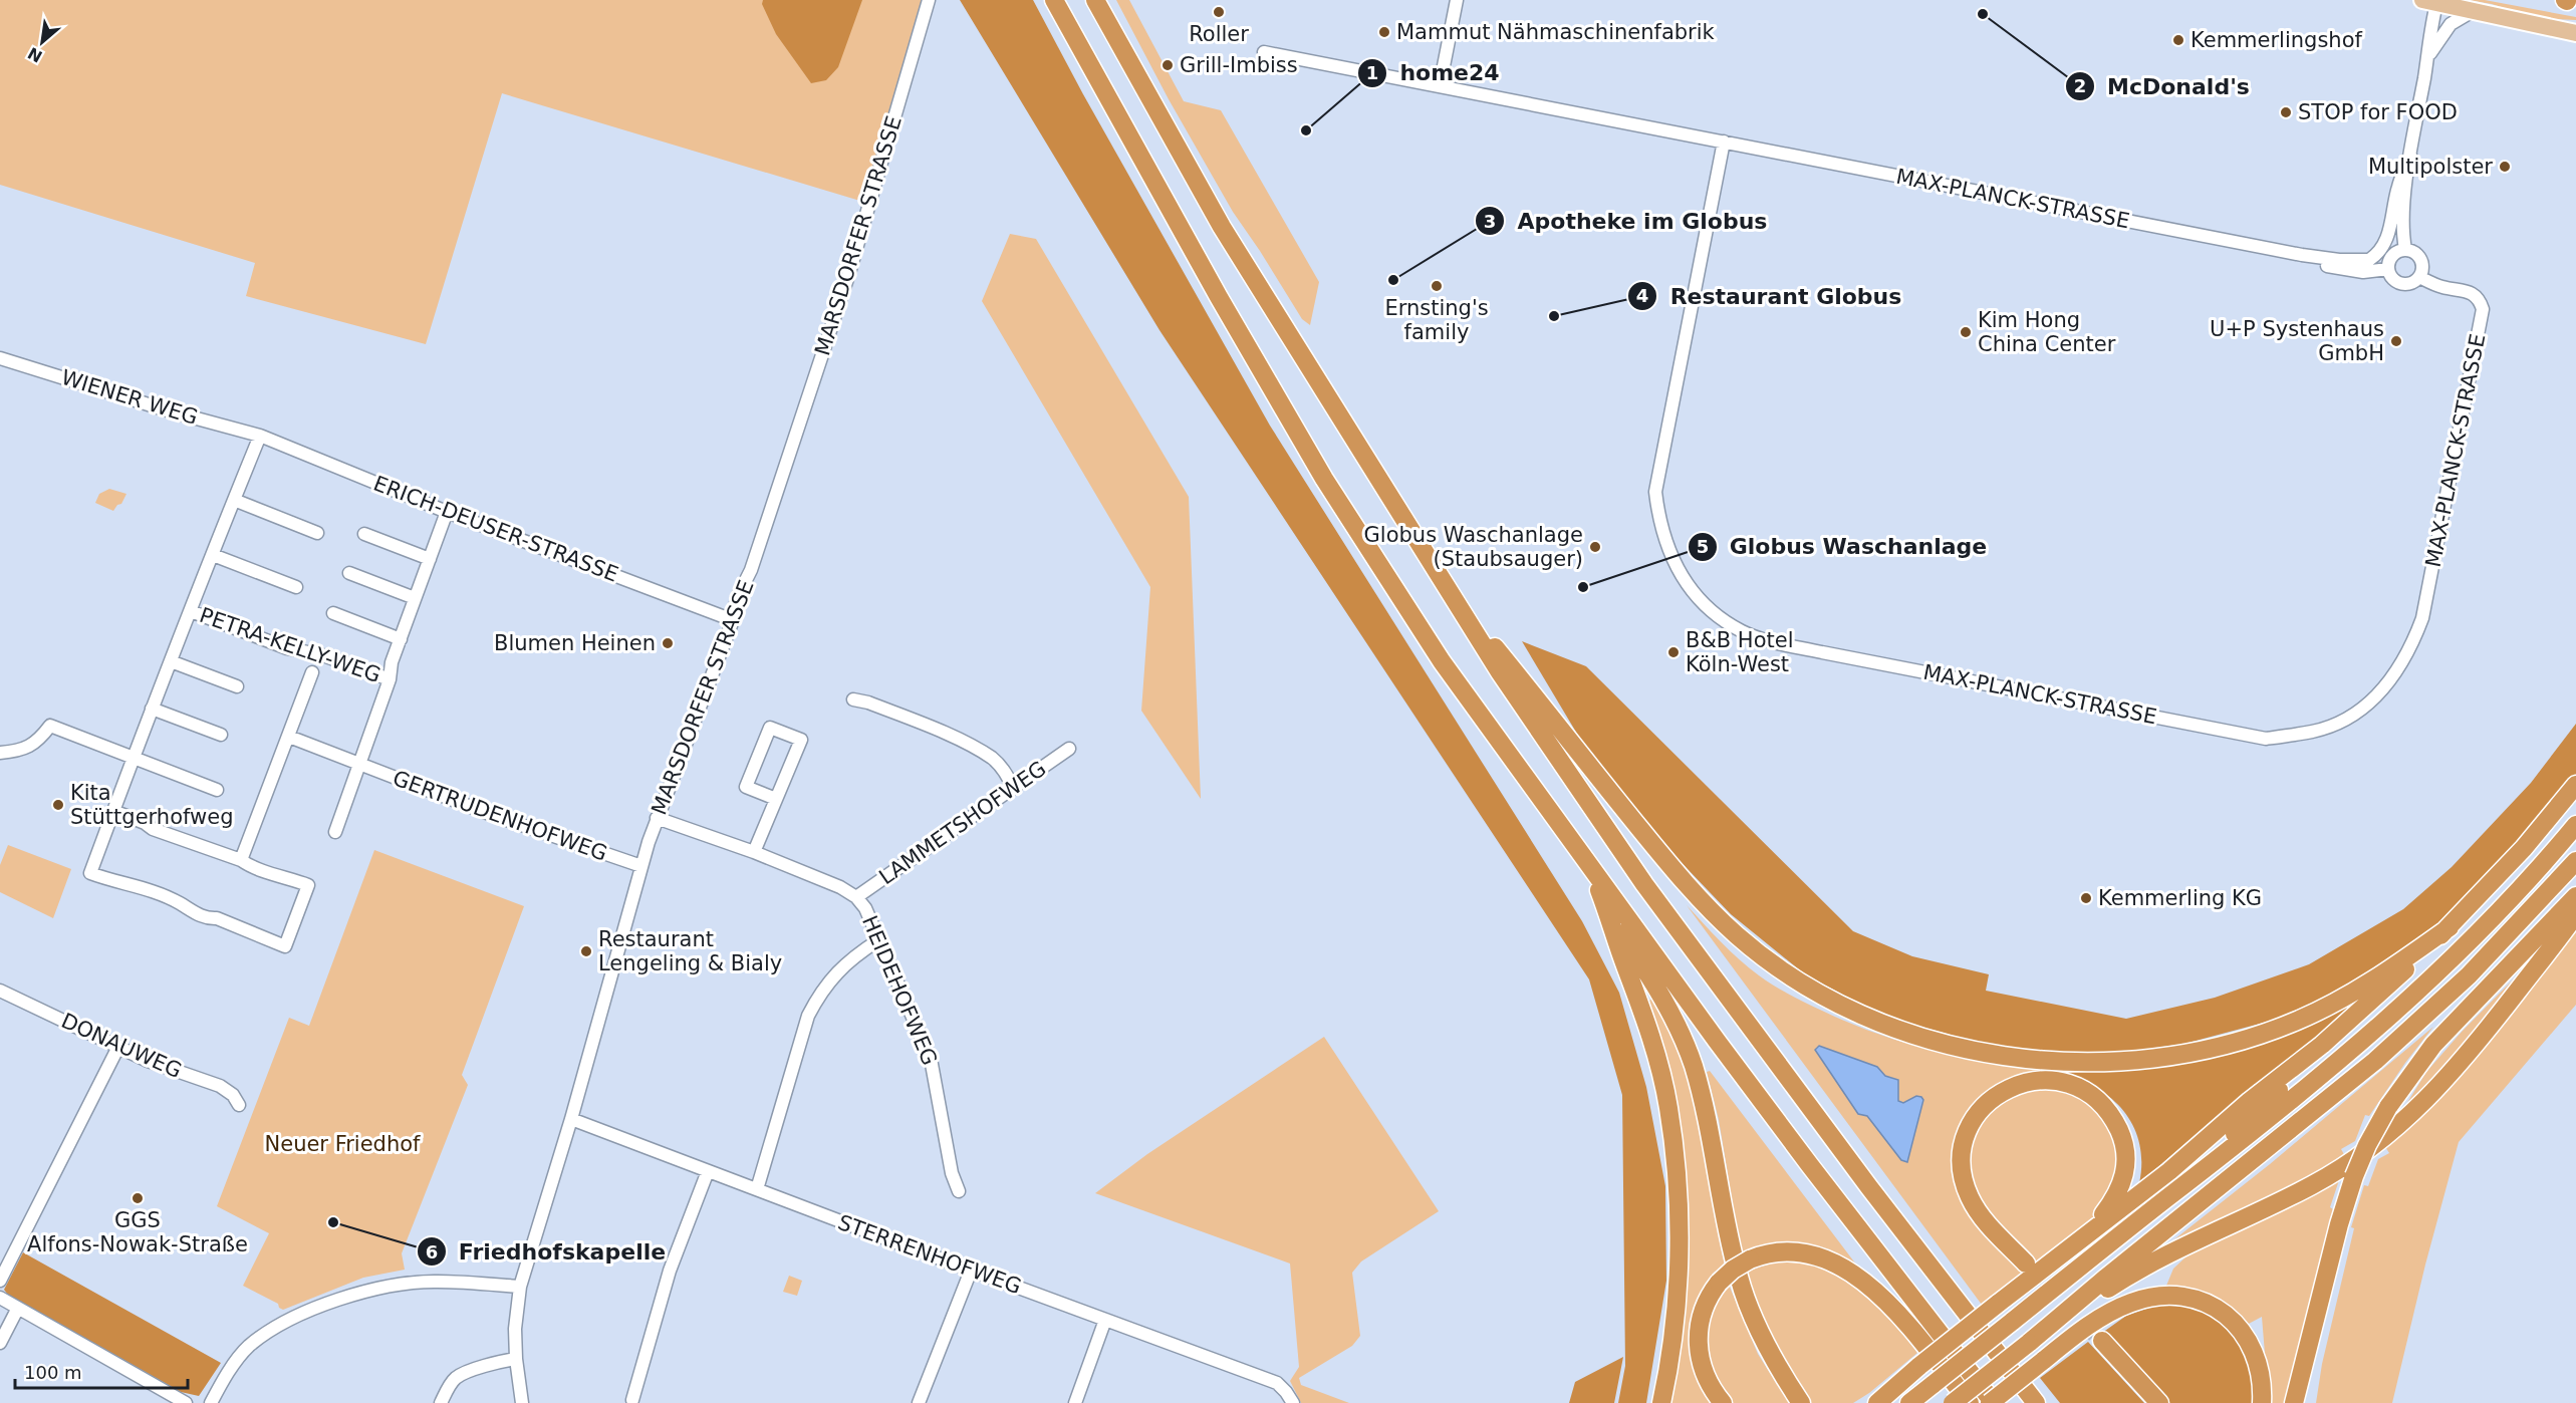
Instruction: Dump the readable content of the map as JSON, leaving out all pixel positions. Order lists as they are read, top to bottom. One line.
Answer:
{"streets":{"street":["MAX-PLANCK-STRASSE","MARSDORFER STRASSE","WIENER WEG","ERICH-DEUSER-STRASSE","PETRA-KELLY-WEG","GERTRUDENHOFWEG","LAMMETSHOFWEG","HEIDEHOFWEG","DONAUWEG","STERRENHOFWEG"]},"crossings":[["MARSDORFER STRASSE","ERICH-DEUSER-STRASSE"],["MARSDORFER STRASSE","GERTRUDENHOFWEG"],["MARSDORFER STRASSE","HEIDEHOFWEG"],["MARSDORFER STRASSE","STERRENHOFWEG"],["WIENER WEG","ERICH-DEUSER-STRASSE"],["LAMMETSHOFWEG","HEIDEHOFWEG"]],"parks":["Neuer Friedhof"],"places":["Roller","McDonald's","Mammut Nähmaschinenfabrik","Kemmerlingshof","Grill-Imbiss","STOP for FOOD","home24","Multipolster","Apotheke im Globus","Ernsting's family","Restaurant Globus","Kim Hong China Center","U+P Systenhaus GmbH","Globus Waschanlage (Staubsauger)","Globus Waschanlage","Blumen Heinen","B&B Hotel Köln-West","Kita Stüttgerhofweg","Kemmerling KG","Restaurant Lengeling & Bialy","GGS Alfons-Nowak-Straße","Friedhofskapelle"],"scale_bar":"100 m","north":"bottom left"}
